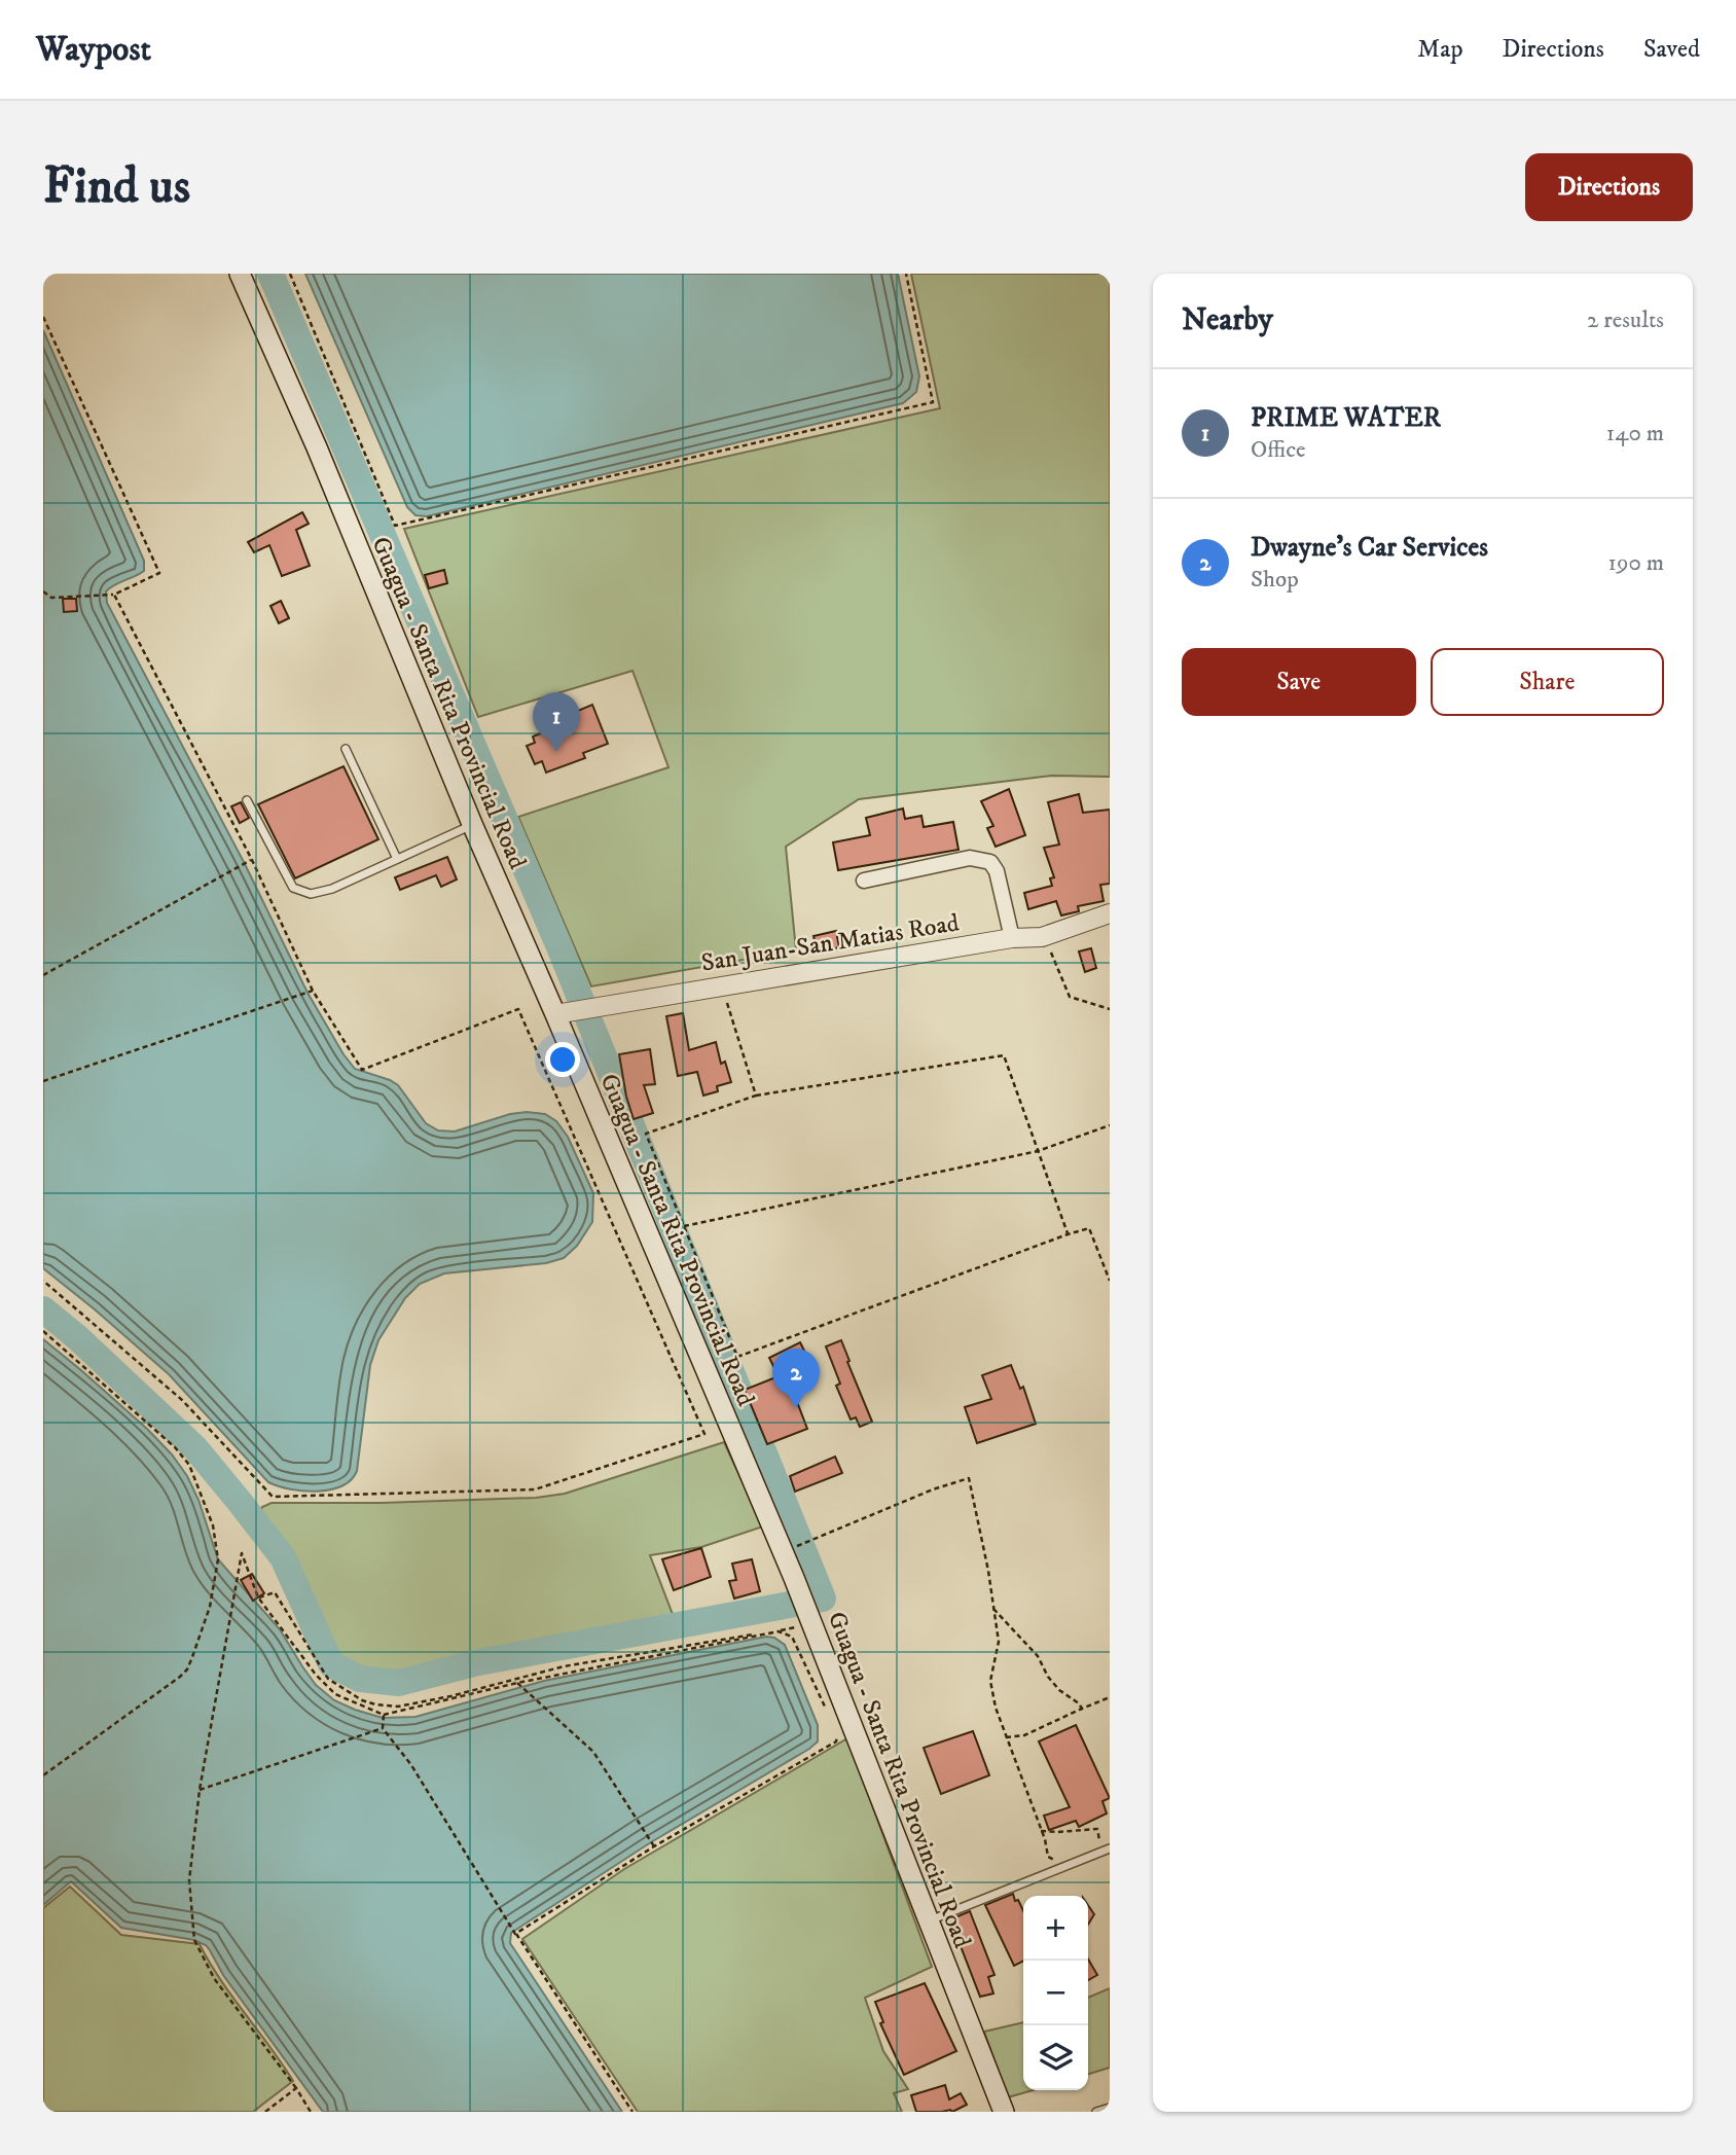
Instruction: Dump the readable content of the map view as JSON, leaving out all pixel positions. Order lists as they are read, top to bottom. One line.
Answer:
{"streets":{"main road":["Guagua - Santa Rita Provincial Road"],"street":["San Juan-San Matias Road"]},"crossings":[["Guagua - Santa Rita Provincial Road","San Juan-San Matias Road"]],"page":{"header":"Waypost","nav":["Map","Directions","Saved"],"buttons":["Directions",["Save","Share"]],"title":"Find us","heading":["Nearby","2 results"],"list":[{"mark":"1","name":"PRIME WATER","note":"Office","value":"140 m"},{"mark":"2","name":"Dwayne's Car Services","note":"Shop","value":"190 m"}],"pins":["1","2"],"map_buttons":["+","−"]}}
